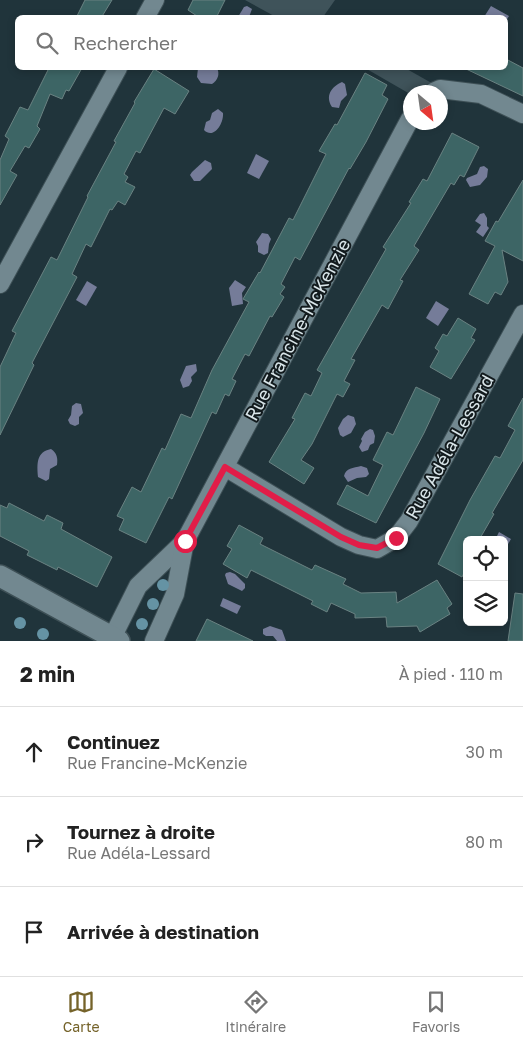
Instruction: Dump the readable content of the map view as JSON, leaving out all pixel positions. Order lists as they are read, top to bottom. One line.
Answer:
{"streets":{"street":["Rue Francine-McKenzie","Rue Adéla-Lessard"]},"crossings":[["Rue Francine-McKenzie","Rue Adéla-Lessard"]],"north":"bottom right","page":{"search":"Rechercher","heading":["2 min","À pied · 110 m"],"list":[["Continuez","Rue Francine-McKenzie","30 m"],["Tournez à droite","Rue Adéla-Lessard","80 m"],"Arrivée à destination"],"nav":["Carte","Itinéraire","Favoris"]}}
